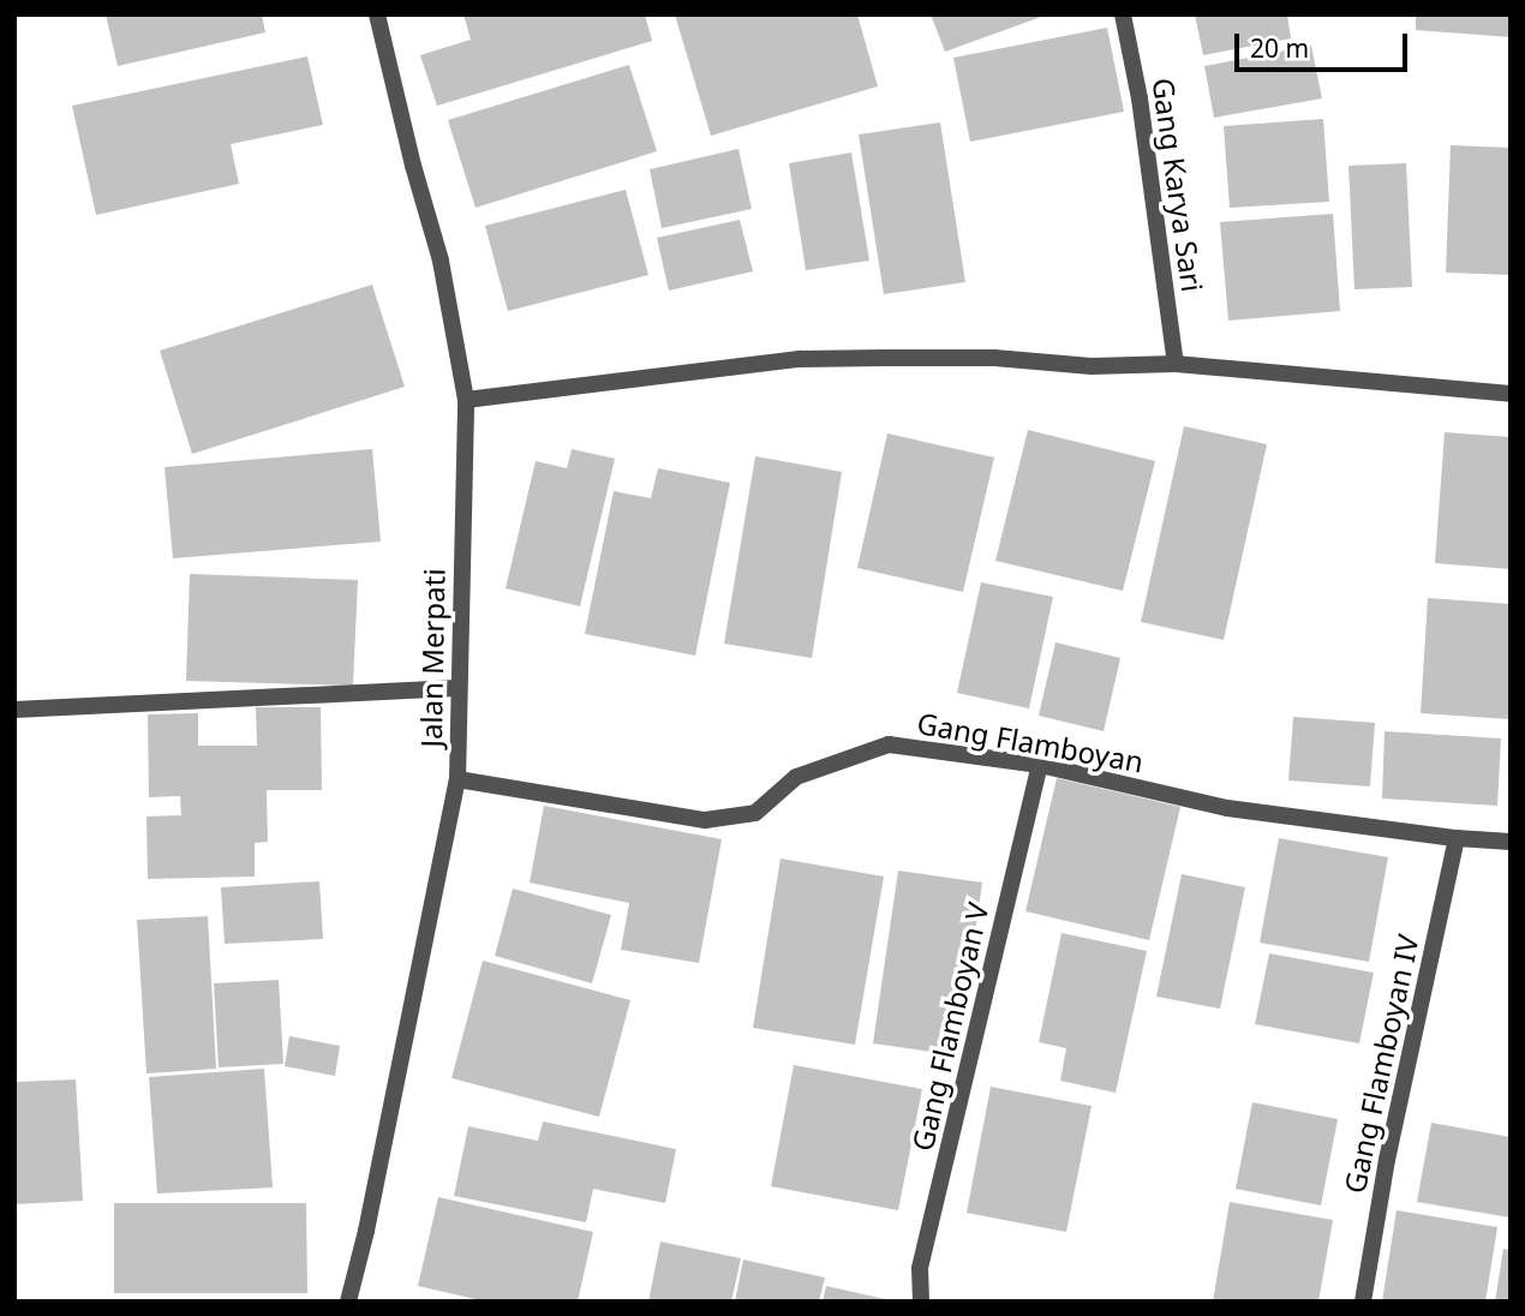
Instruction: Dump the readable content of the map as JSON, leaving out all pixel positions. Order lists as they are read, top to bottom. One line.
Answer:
{"streets":{"street":["Gang Karya Sari","Jalan Merpati","Gang Flamboyan","Gang Flamboyan V","Gang Flamboyan IV"]},"crossings":[["Jalan Merpati","Gang Flamboyan"],["Gang Flamboyan","Gang Flamboyan V"],["Gang Flamboyan","Gang Flamboyan IV"]],"scale_bar":"20 m"}
